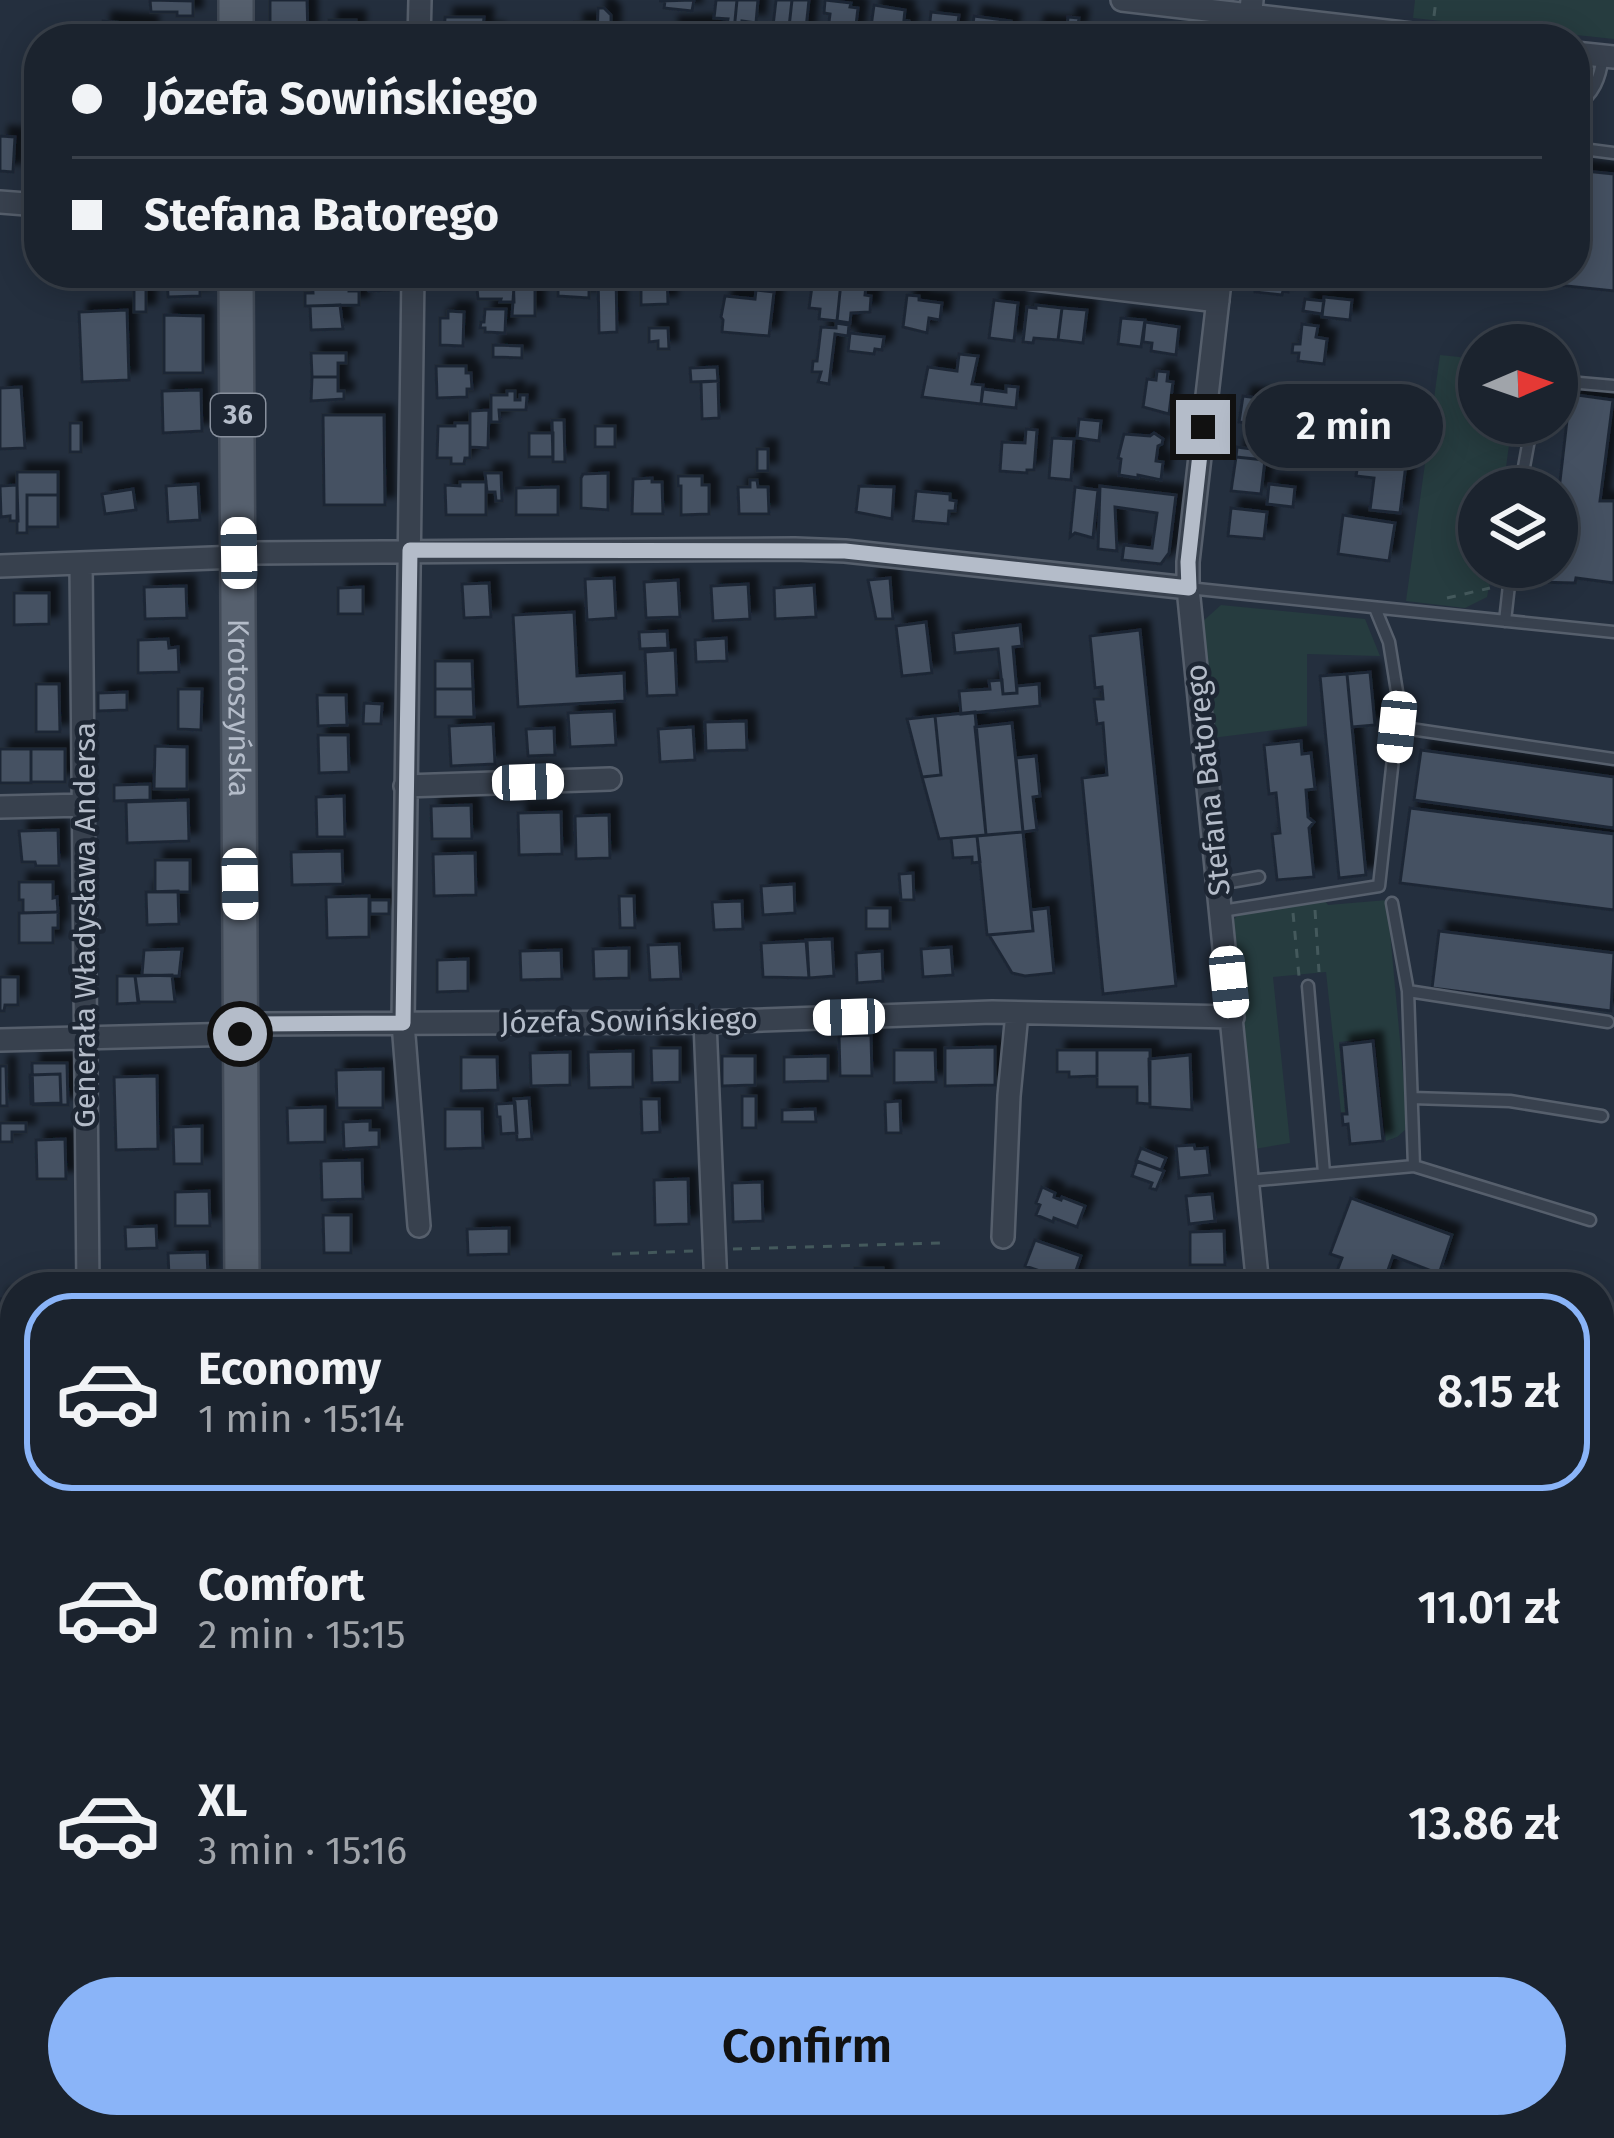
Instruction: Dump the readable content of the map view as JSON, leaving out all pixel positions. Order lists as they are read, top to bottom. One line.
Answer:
{"streets":{"main road":["36","Krotoszyńska"],"street":["Stefana Batorego","Generała Władysława Andersa","Józefa Sowińskiego"]},"crossings":[["Krotoszyńska","Józefa Sowińskiego"],["Stefana Batorego","Józefa Sowińskiego"],["Generała Władysława Andersa","Józefa Sowińskiego"]],"north":"right","page":{"banner":["Józefa Sowińskiego","Stefana Batorego"],"bubble":"2 min","list":[{"name":"Economy","note":"1 min · 15:14","value":"8.15 zł"},{"name":"Comfort","note":"2 min · 15:15","value":"11.01 zł"},{"name":"XL","note":"3 min · 15:16","value":"13.86 zł"}],"buttons":"Confirm"}}
